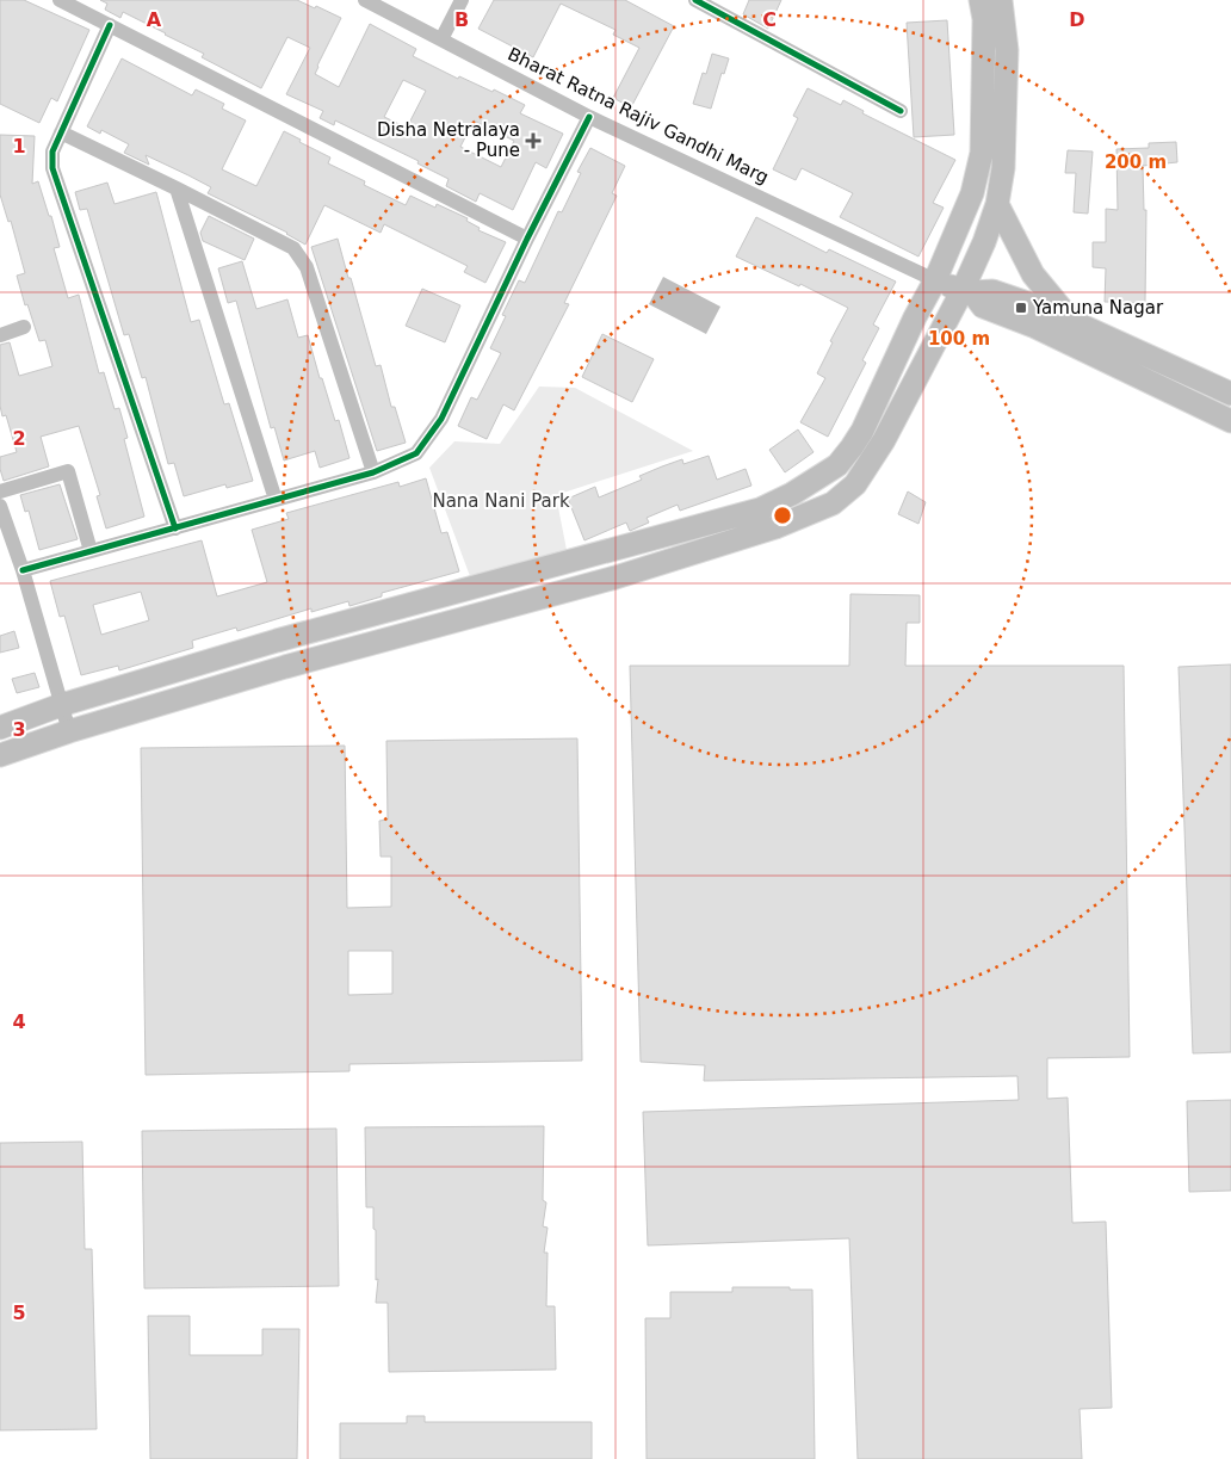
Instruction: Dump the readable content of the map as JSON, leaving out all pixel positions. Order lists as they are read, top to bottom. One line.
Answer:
{"streets":{"street":["Bharat Ratna Rajiv Gandhi Marg"]},"parks":["Nana Nani Park"],"places":{"health":["Disha Netralaya - Pune"],"transit":["Yamuna Nagar"]},"grid":{"columns":["A","B","C","D"],"rows":["1","2","3","4","5"]},"rings":["200 m","100 m"]}
